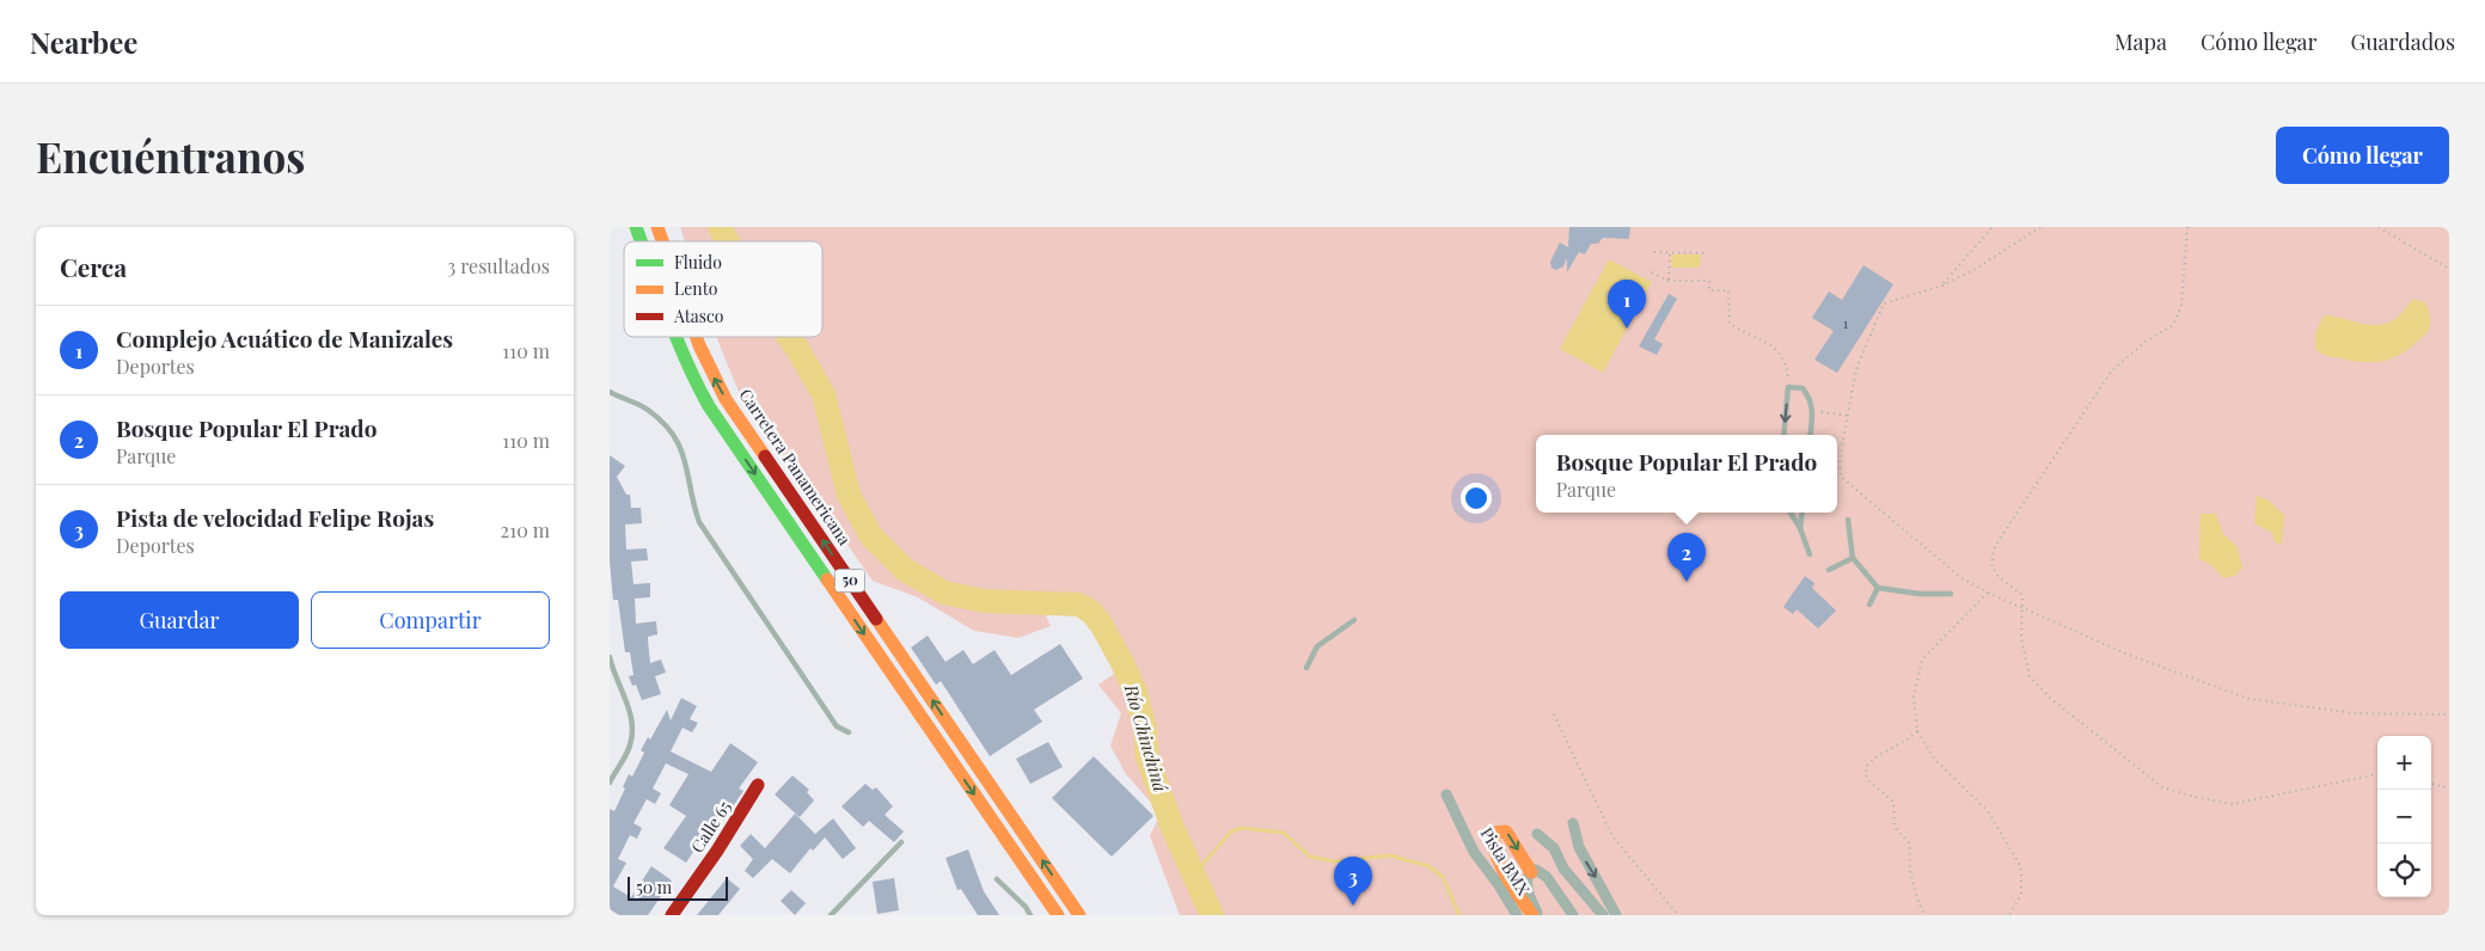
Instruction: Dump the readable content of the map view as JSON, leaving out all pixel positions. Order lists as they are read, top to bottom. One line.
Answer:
{"streets":{"main road":["Carretera Panamericana","50","Calle 65","Pista BMX"]},"water":["Río Chinchiná"],"house_numbers":["1"],"legend":["Fluido","Lento","Atasco"],"scale_bar":"50 m","page":{"header":"Nearbee","nav":["Mapa","Cómo llegar","Guardados"],"buttons":["Cómo llegar",["Guardar","Compartir"]],"title":"Encuéntranos","heading":["Cerca","3 resultados"],"pins":["1","2","3"],"list":[{"mark":"1","name":"Complejo Acuático de Manizales","note":"Deportes","value":"110 m"},{"mark":"2","name":"Bosque Popular El Prado","note":"Parque","value":"110 m"},{"mark":"3","name":"Pista de velocidad Felipe Rojas","note":"Deportes","value":"210 m"}],"popup":["Bosque Popular El Prado","Parque"],"map_buttons":["+","−"],"scale":"50 m"}}
